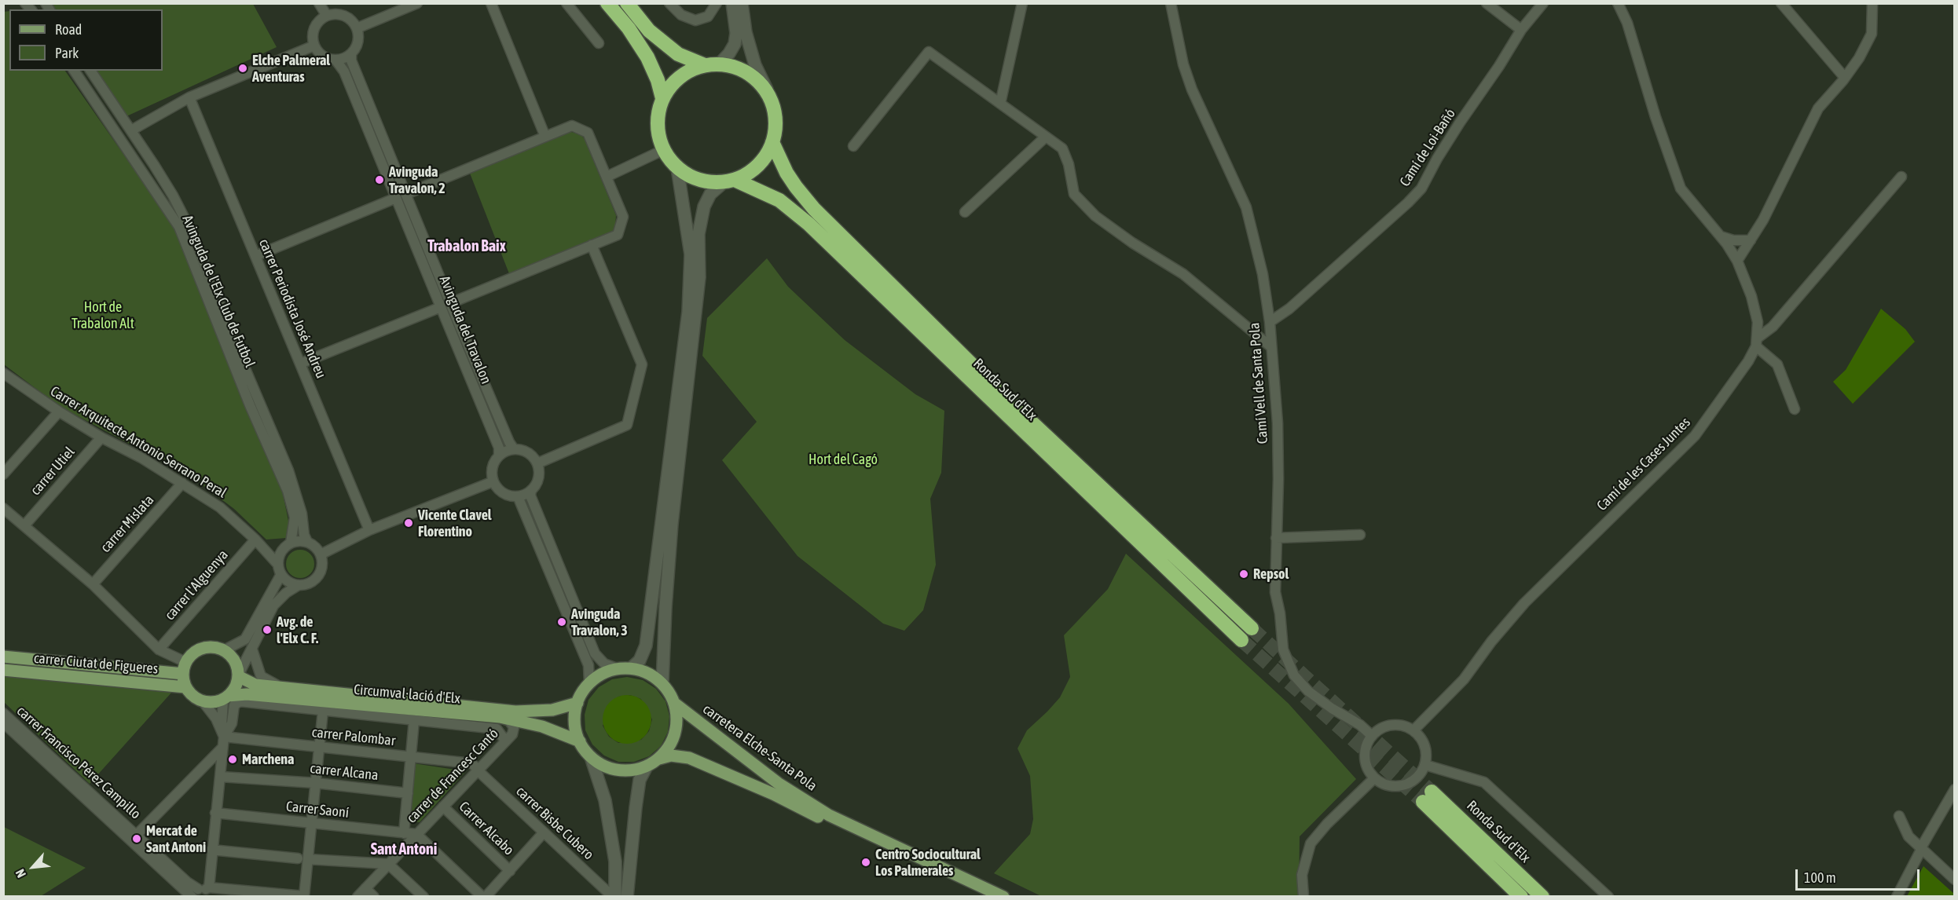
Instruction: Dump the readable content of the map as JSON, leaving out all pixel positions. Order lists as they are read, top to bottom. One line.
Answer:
{"streets":{"highway":["Ronda Sud d'Elx"],"main road":["carrer Ciutat de Figueres","Circumval·lació d'Elx","carretera Elche-Santa Pola"],"street":["Camí de Loi-Bañó","Avinguda de l'Elx Club de Futbol","carrer Periodista José Andreu","Avinguda del Travalon","Camí Vell de Santa Pola","Carrer Arquitecte Antonio Serrano Peral","Camí de les Cases Juntes","carrer Utiel","carrer Mislata","carrer l'Alguenya","carrer Palombar","carrer Francisco Pérez Campillo","carrer Alcana","carrer de Francesc Cantó","Carrer Saoní","carrer Bisbe Cubero","Carrer Alcabo"]},"crossings":[["Camí de Loi-Bañó","Camí Vell de Santa Pola"],["Avinguda de l'Elx Club de Futbol","Carrer Arquitecte Antonio Serrano Peral"],["Camí Vell de Santa Pola","Camí de les Cases Juntes"],["Carrer Arquitecte Antonio Serrano Peral","carrer Utiel"],["Carrer Arquitecte Antonio Serrano Peral","carrer Mislata"],["Carrer Arquitecte Antonio Serrano Peral","carrer l'Alguenya"],["carrer Ciutat de Figueres","Circumval·lació d'Elx"],["Circumval·lació d'Elx","carretera Elche-Santa Pola"],["Circumval·lació d'Elx","carrer de Francesc Cantó"],["carrer Palombar","carrer de Francesc Cantó"],["carrer Palombar","carrer Bisbe Cubero"],["carrer de Francesc Cantó","Carrer Saoní"],["carrer de Francesc Cantó","carrer Bisbe Cubero"],["carrer de Francesc Cantó","Carrer Alcabo"]],"districts":["Trabalon Baix","Sant Antoni"],"parks":["Hort de Trabalon Alt","Hort del Cagó"],"places":["Elche Palmeral Aventuras","Avinguda Travalon, 2","Vicente Clavel Florentino","Repsol","Avinguda Travalon, 3","Avg. de l'Elx C. F.","Marchena","Mercat de Sant Antoni","Centro Sociocultural Los Palmerales"],"legend":["Road","Park"],"scale_bar":"100 m","north":"bottom left"}
